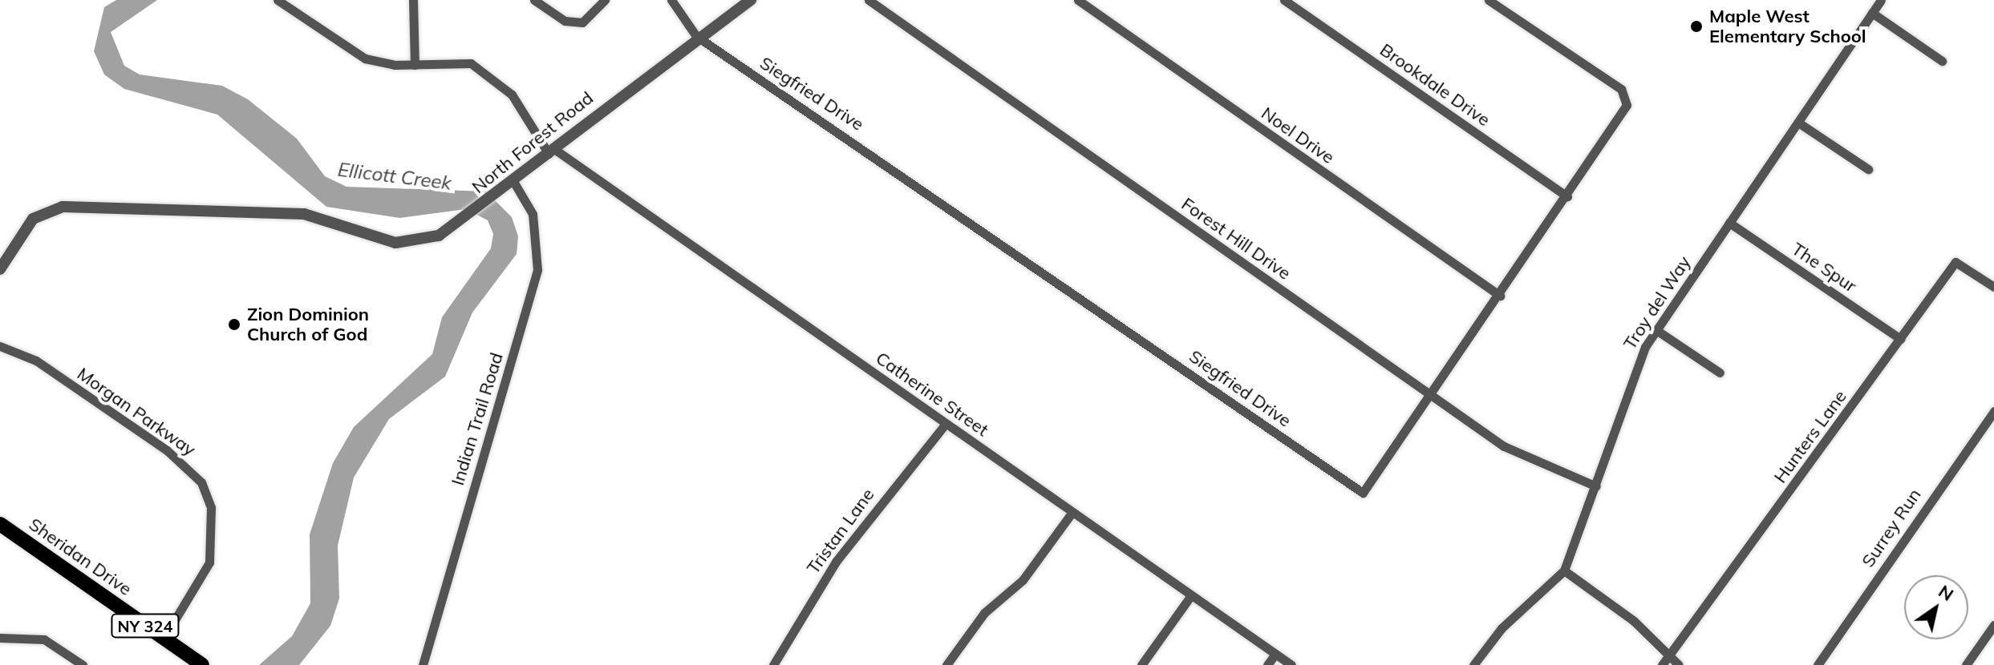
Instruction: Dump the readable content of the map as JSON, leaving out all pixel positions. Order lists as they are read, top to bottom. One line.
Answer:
{"streets":{"main road":["Sheridan Drive","NY 324"],"street":["Brookdale Drive","Siegfried Drive","Noel Drive","North Forest Road","Forest Hill Drive","The Spur","Troy del Way","Catherine Street","Morgan Parkway","Indian Trail Road","Hunters Lane","Surrey Run","Tristan Lane"]},"crossings":[["Brookdale Drive","Siegfried Drive"],["Siegfried Drive","Noel Drive"],["Siegfried Drive","North Forest Road"],["Siegfried Drive","Forest Hill Drive"],["North Forest Road","Catherine Street"],["North Forest Road","Indian Trail Road"],["Forest Hill Drive","Troy del Way"],["The Spur","Troy del Way"],["The Spur","Hunters Lane"],["Catherine Street","Tristan Lane"],["Morgan Parkway","Sheridan Drive"]],"water":["Ellicott Creek"],"places":["Maple West Elementary School","Zion Dominion Church of God"],"north":"top right"}
